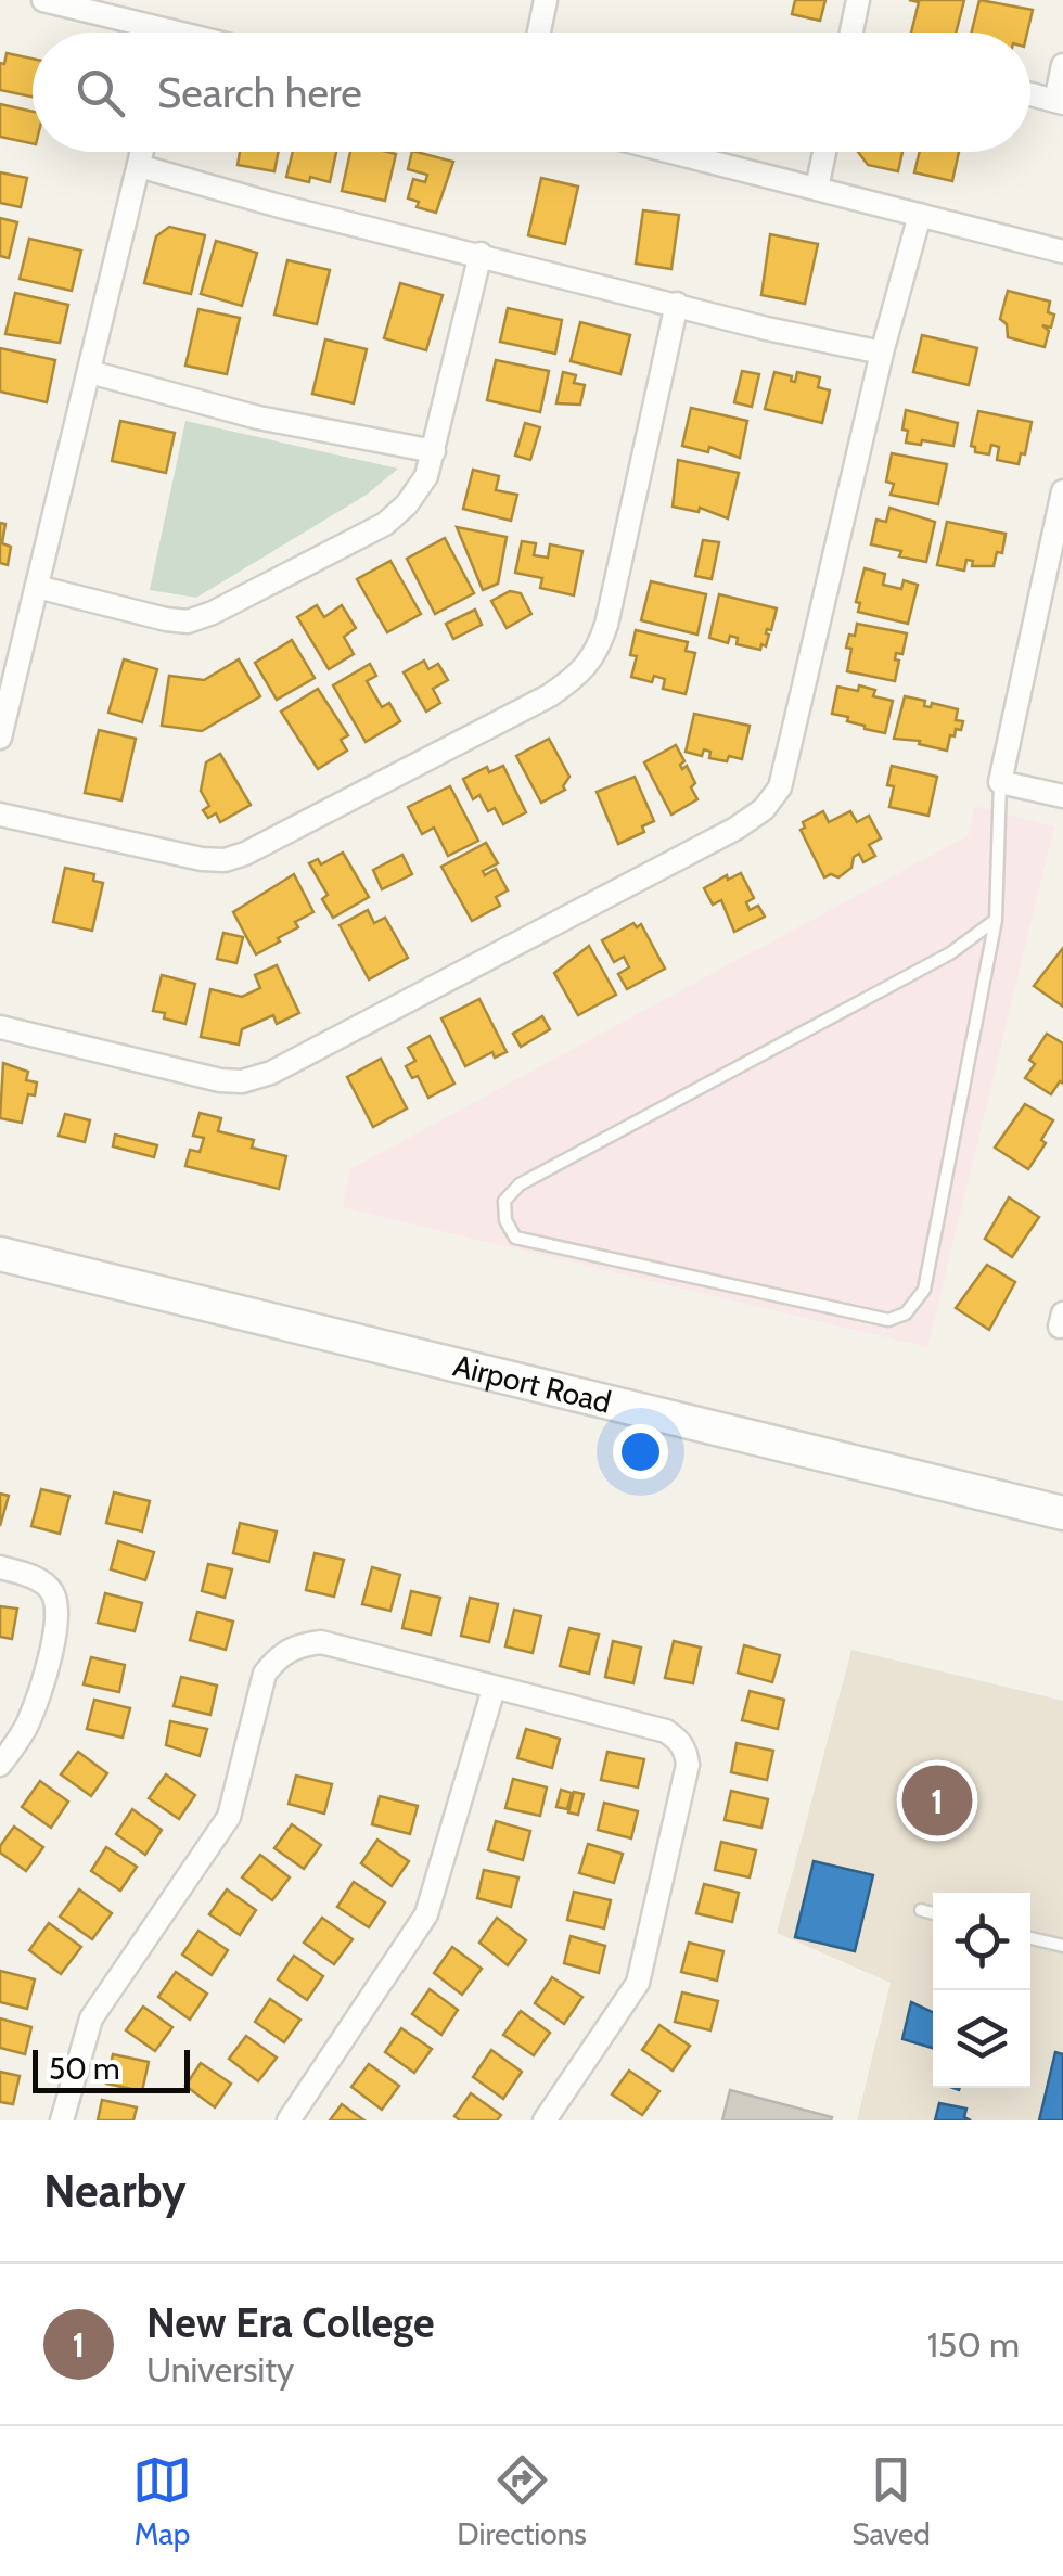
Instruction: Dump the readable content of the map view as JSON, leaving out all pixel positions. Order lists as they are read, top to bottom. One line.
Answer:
{"streets":{"main road":["Airport Road"]},"scale_bar":"50 m","page":{"search":"Search here","pins":"1","scale":"50 m","heading":"Nearby","list":[{"mark":"1","name":"New Era College","note":"University","value":"150 m"}],"nav":["Map","Directions","Saved"]}}
